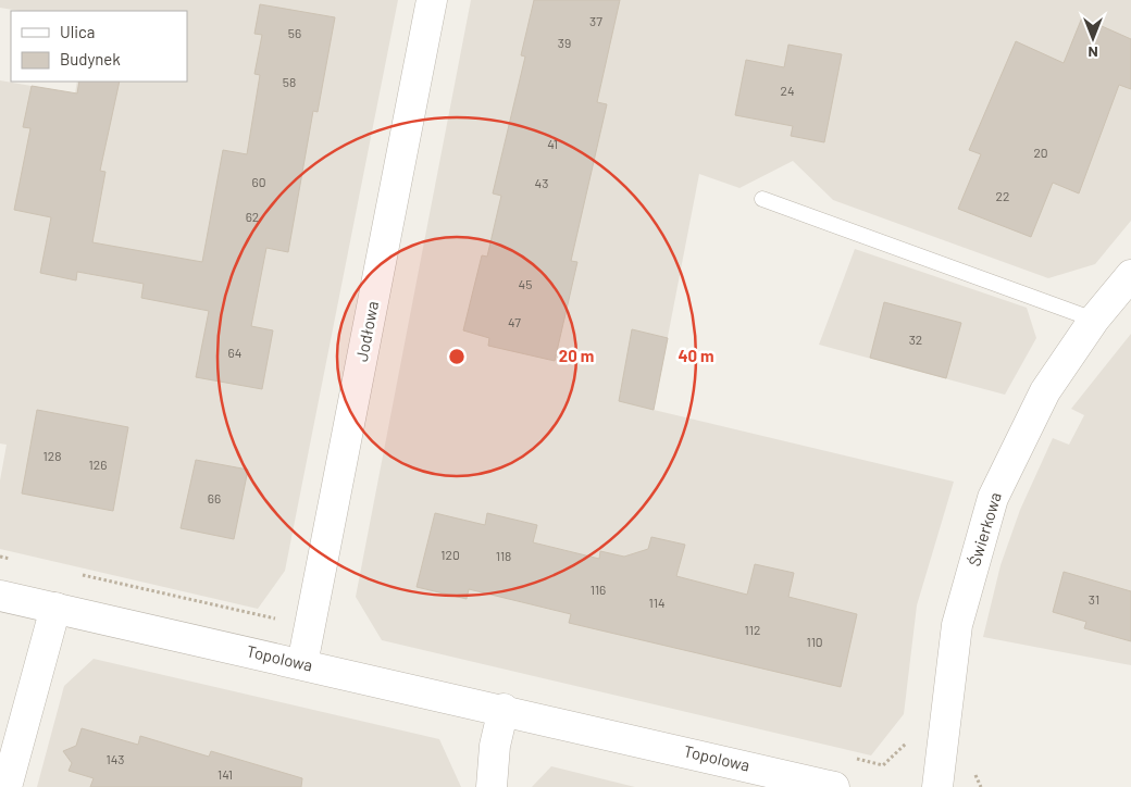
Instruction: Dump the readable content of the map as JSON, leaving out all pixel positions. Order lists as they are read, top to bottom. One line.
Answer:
{"streets":{"street":["Jodłowa","Świerkowa","Topolowa"]},"crossings":[["Jodłowa","Topolowa"]],"house_numbers":["37","56","39","58","24","41","20","60","43","22","62","45","47","32","64","128","126","66","120","118","116","31","114","112","110","143","141"],"legend":["Ulica","Budynek"],"north":"bottom","rings":["20 m","40 m"]}
